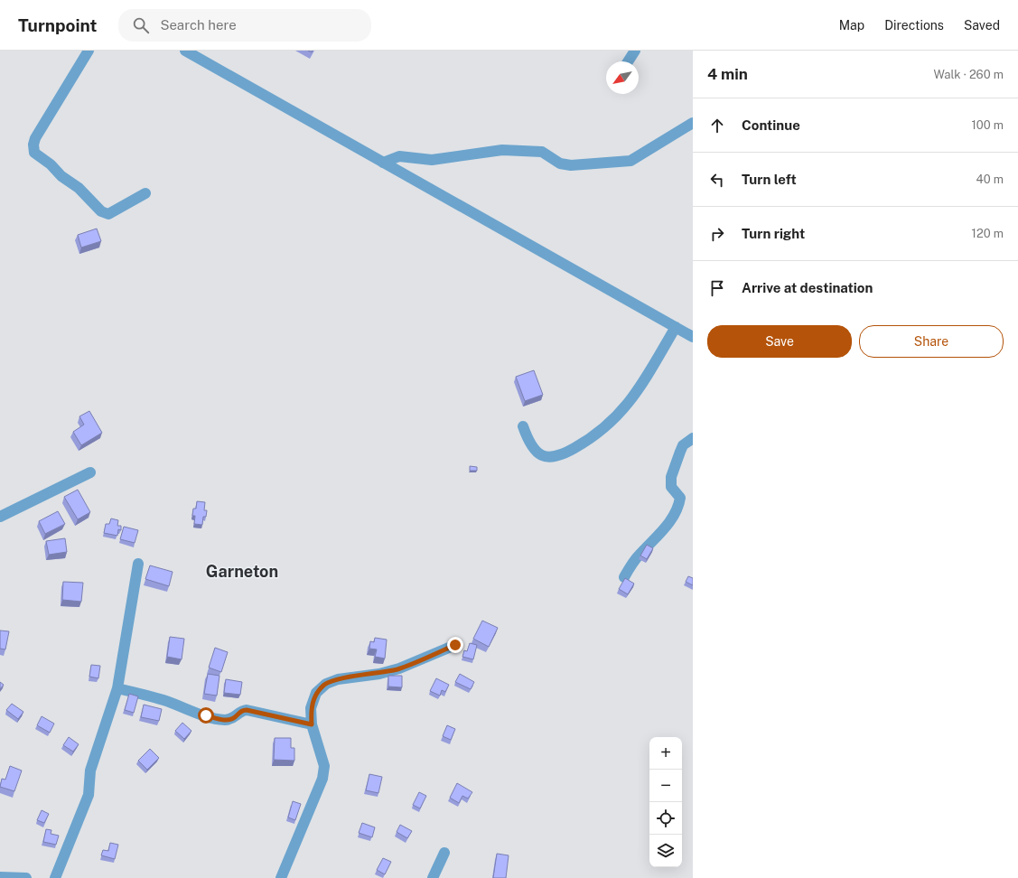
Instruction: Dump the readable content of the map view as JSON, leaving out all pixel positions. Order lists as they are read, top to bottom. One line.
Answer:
{"districts":["Garneton"],"north":"bottom left","page":{"header":"Turnpoint","search":"Search here","nav":["Map","Directions","Saved"],"heading":["4 min","Walk · 260 m"],"list":[["Continue","100 m"],["Turn left","40 m"],["Turn right","120 m"],"Arrive at destination"],"buttons":["Save","Share"],"map_buttons":["+","−"]}}
